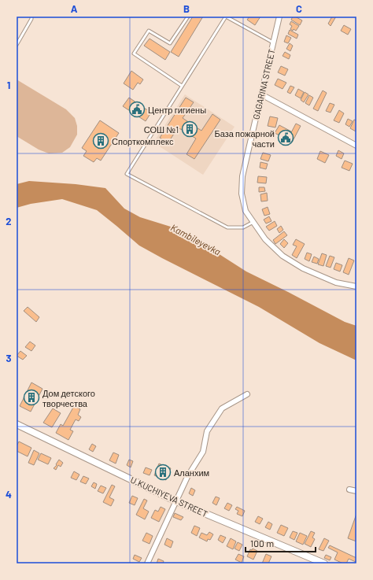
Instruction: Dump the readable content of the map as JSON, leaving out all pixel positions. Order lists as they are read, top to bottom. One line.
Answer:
{"streets":{"street":["GAGARINA STREET","U.KUCHIYEVA STREET"]},"water":["Kambileyevka"],"places":{"public building":["Центр гигиены","База пожарной части"],"building":["СОШ №1","Спорткомплекс","Дом детского творчества","Аланхим"]},"scale_bar":"100 m","grid":{"columns":["A","B","C"],"rows":["1","2","3","4"]}}
